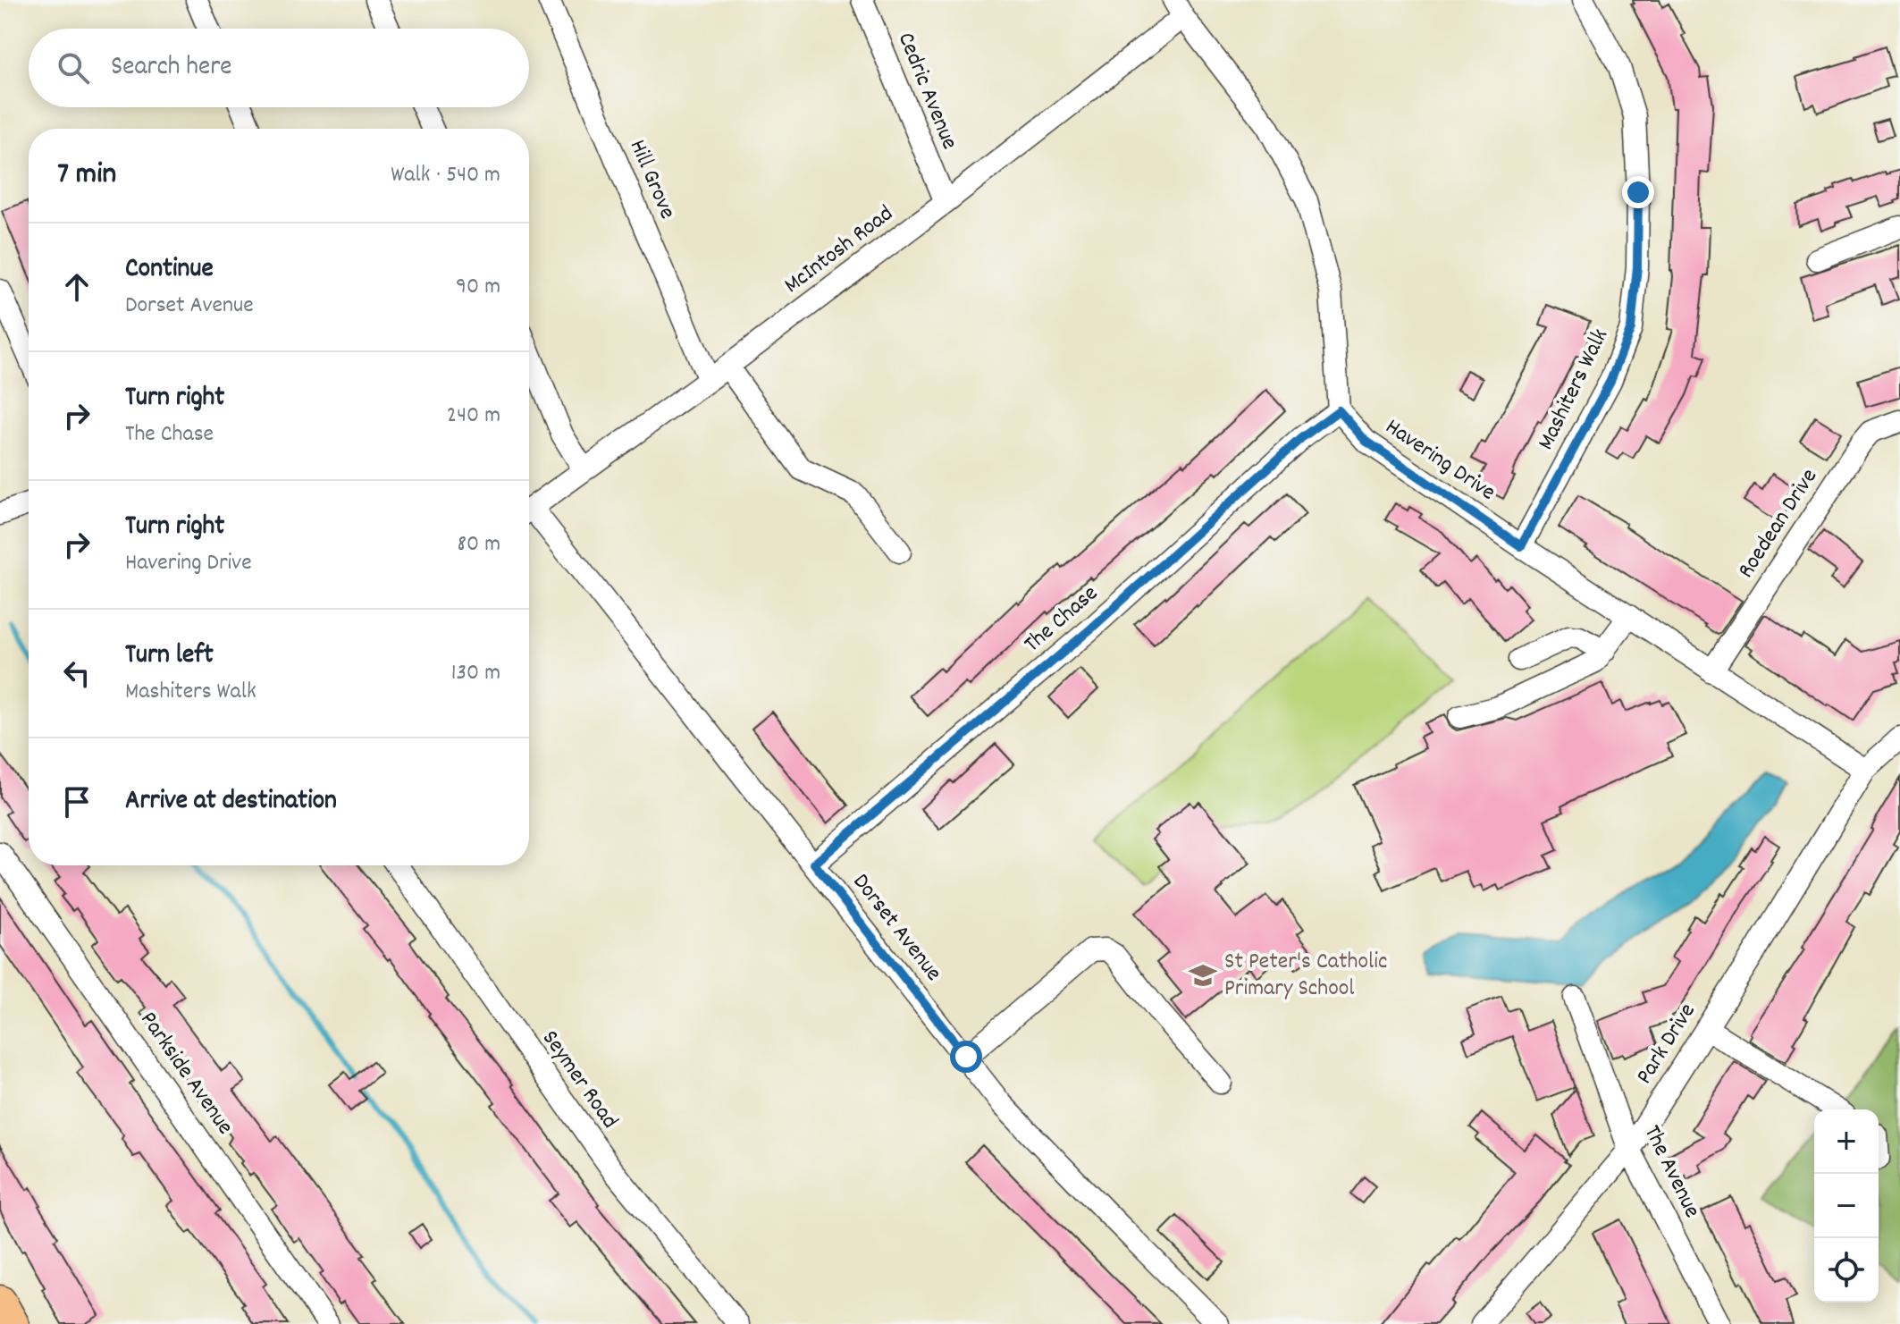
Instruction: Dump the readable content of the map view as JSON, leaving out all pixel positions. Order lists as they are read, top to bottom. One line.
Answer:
{"streets":{"street":["Cedric Avenue","Hill Grove","McIntosh Road","Mashiters Walk","Havering Drive","Roedean Drive","The Chase","Dorset Avenue","Park Drive","Parkside Avenue","Seymer Road","The Avenue"]},"crossings":[["Cedric Avenue","McIntosh Road"],["Hill Grove","McIntosh Road"],["Mashiters Walk","Havering Drive"],["Havering Drive","Roedean Drive"],["Havering Drive","The Chase"],["Havering Drive","Park Drive"],["The Chase","Dorset Avenue"],["Park Drive","The Avenue"]],"places":{"school or university":["St Peter's Catholic Primary School"]},"page":{"search":"Search here","heading":["7 min","Walk · 540 m"],"list":[["Continue","Dorset Avenue","90 m"],["Turn right","The Chase","240 m"],["Turn right","Havering Drive","80 m"],["Turn left","Mashiters Walk","130 m"],"Arrive at destination"],"map_buttons":["+","−"]}}
